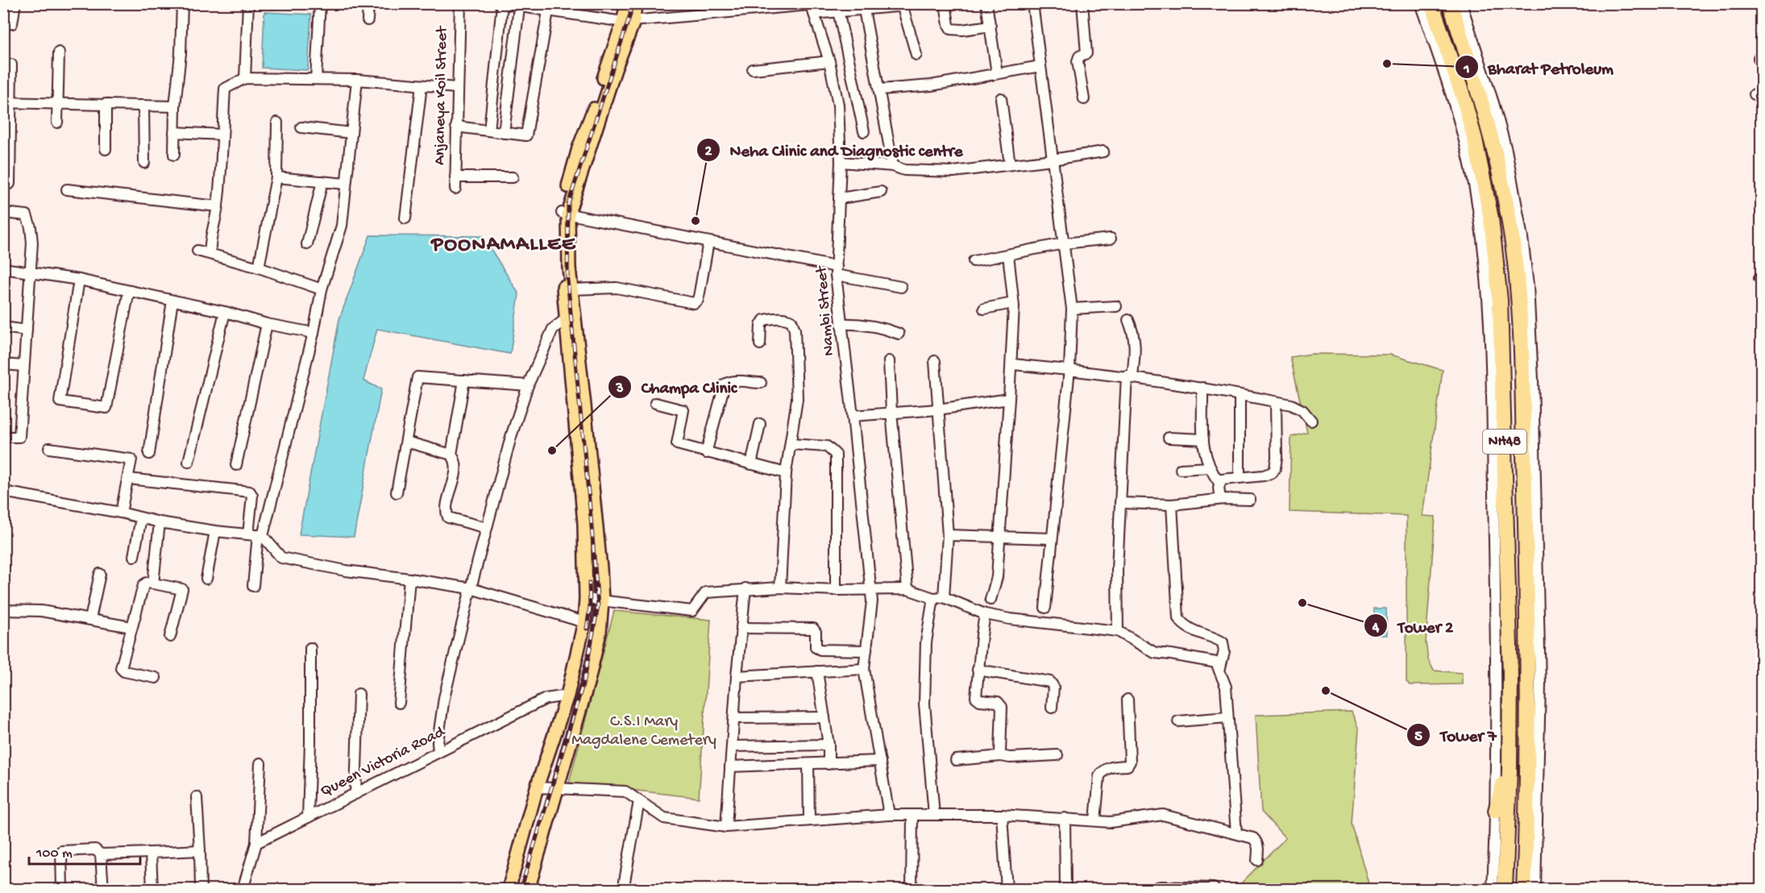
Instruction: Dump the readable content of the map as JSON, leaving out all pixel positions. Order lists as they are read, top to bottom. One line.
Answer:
{"streets":{"highway":["NH48"],"street":["Anjaneya Koil Street","Nambi Street","Queen Victoria Road"]},"districts":["POONAMALLEE"],"parks":["C.S.I Mary Magdalene Cemetery"],"places":["Bharat Petroleum","Neha Clinic and Diagnostic centre","Champa Clinic","Tower 2","Tower 7"],"scale_bar":"100 m"}
